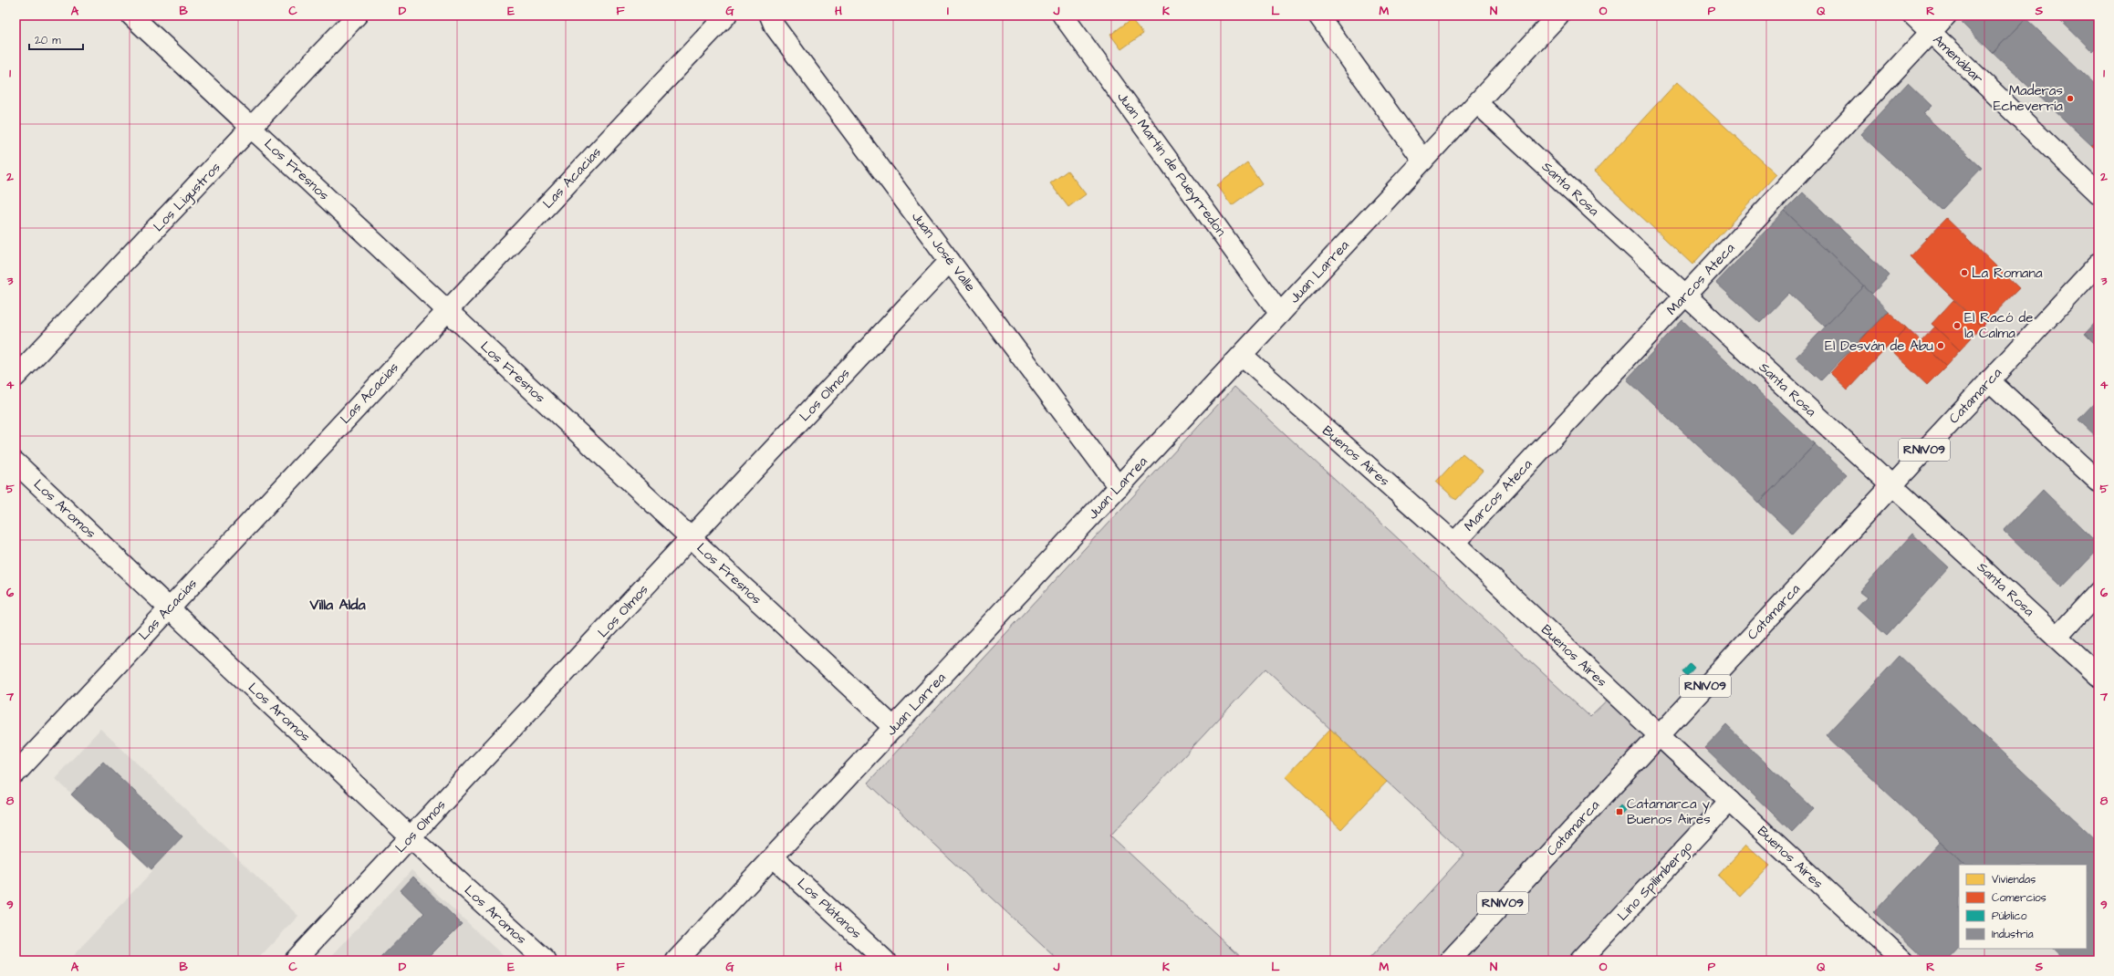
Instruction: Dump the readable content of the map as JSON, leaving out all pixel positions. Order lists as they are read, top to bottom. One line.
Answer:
{"streets":{"street":["Amenábar","Juan Martin de Pueyrredon","Los Fresnos","Las Acacias","Santa Rosa","Los Ligustros","Juan José Valle","Juan Larrea","Marcos Ateca","Los Olmos","Catamarca","RN1V09","Buenos Aires","Los Aromos","Lino Spilimbergo","Los Plátanos"]},"crossings":[["Amenábar","Marcos Ateca"],["Juan Martin de Pueyrredon","Juan Larrea"],["Los Fresnos","Las Acacias"],["Los Fresnos","Los Ligustros"],["Los Fresnos","Juan Larrea"],["Los Fresnos","Los Olmos"],["Las Acacias","Los Aromos"],["Santa Rosa","Juan Larrea"],["Santa Rosa","Marcos Ateca"],["Santa Rosa","Catamarca"],["Juan José Valle","Juan Larrea"],["Juan José Valle","Los Olmos"],["Juan Larrea","Buenos Aires"],["Juan Larrea","Los Plátanos"],["Marcos Ateca","Buenos Aires"],["Los Olmos","Los Aromos"],["Catamarca","Buenos Aires"],["Buenos Aires","Lino Spilimbergo"]],"districts":["Villa Alda"],"places":{"other":["Maderas Echeverría","La Romana","El Racó de la Calma","El Desván de Abu"],"transit":["Catamarca y Buenos Aires"]},"legend":["Viviendas","Comercios","Público","Industria"],"scale_bar":"20 m","grid":{"columns":["A","B","C","D","E","F","G","H","I","J","K","L","M","N","O","P","Q","R","S"],"rows":["1","2","3","4","5","6","7","8","9"]}}
